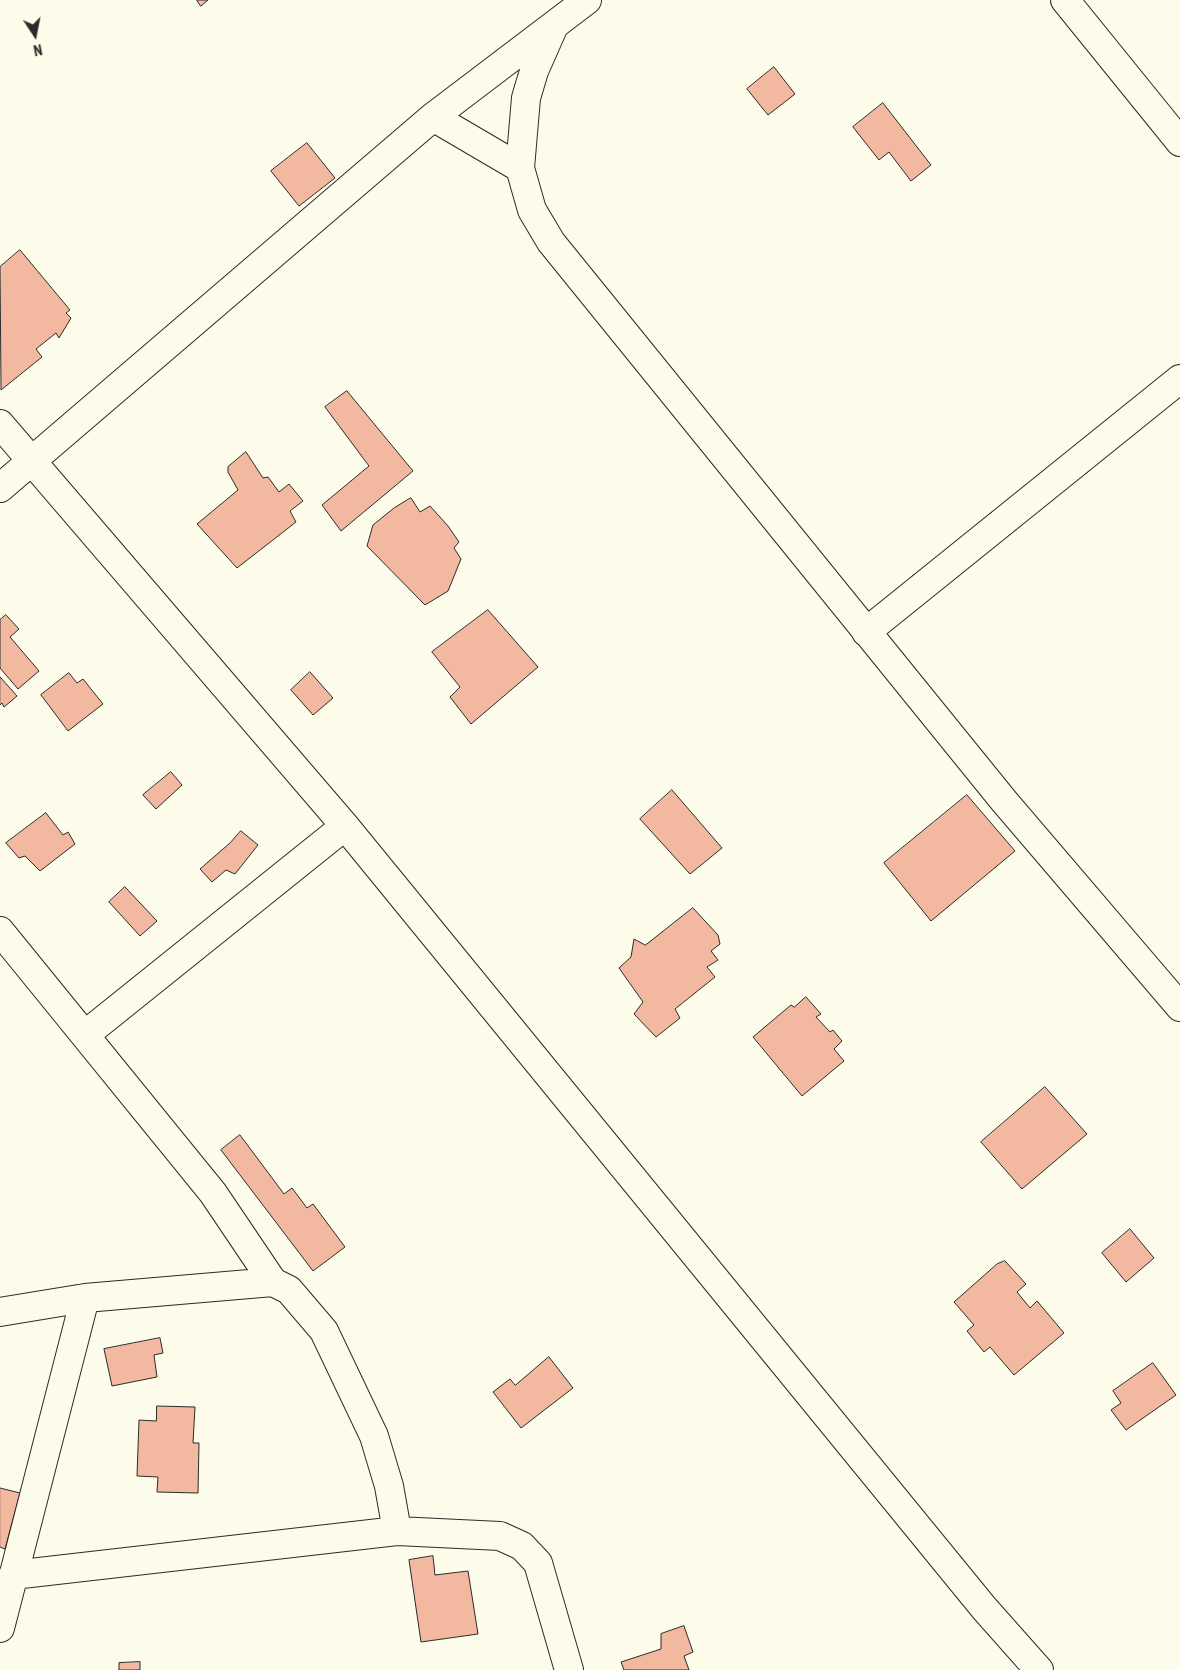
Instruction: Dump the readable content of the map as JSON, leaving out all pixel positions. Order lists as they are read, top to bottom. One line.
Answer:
{"north":"bottom"}
